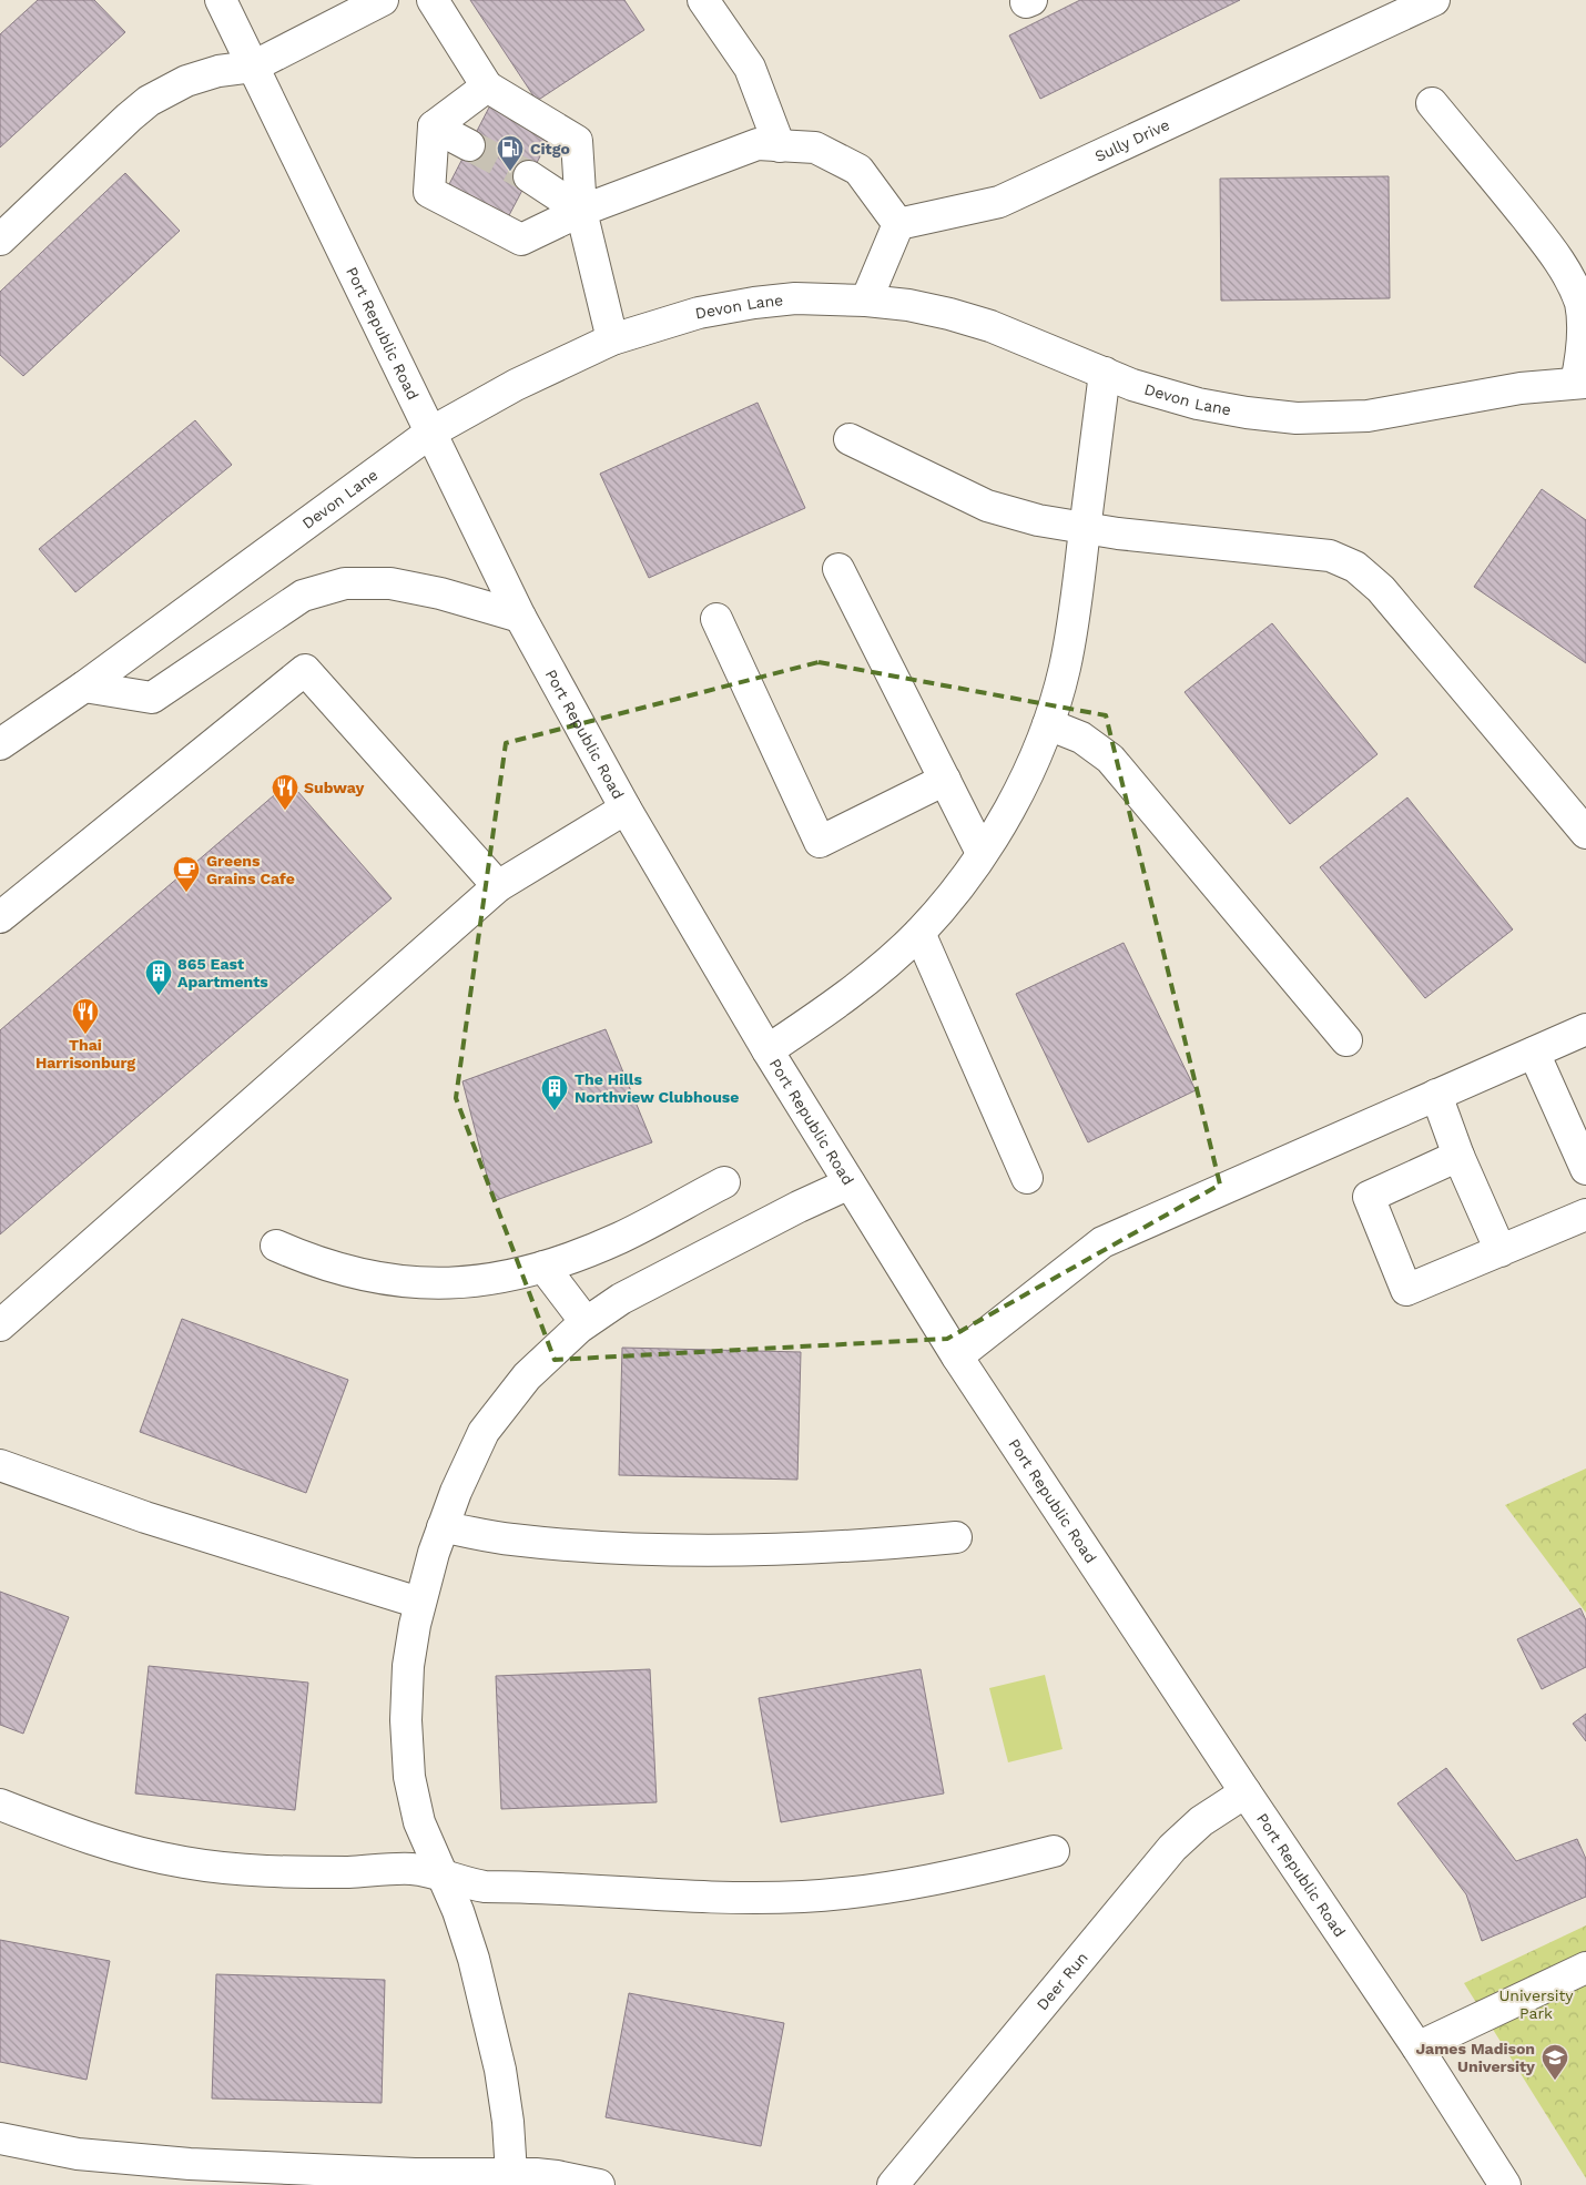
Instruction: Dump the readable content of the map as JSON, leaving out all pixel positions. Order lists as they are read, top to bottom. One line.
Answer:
{"streets":{"street":["Sully Drive","Devon Lane","Port Republic Road","Deer Run"]},"crossings":[["Devon Lane","Port Republic Road"],["Port Republic Road","Deer Run"]],"parks":["University Park"],"places":{"fuel station":["Citgo"],"restaurant":["Subway","Thai Harrisonburg"],"cafe":["Greens Grains Cafe"],"building":["865 East Apartments","The Hills Northview Clubhouse"],"school or university":["James Madison University"]}}
